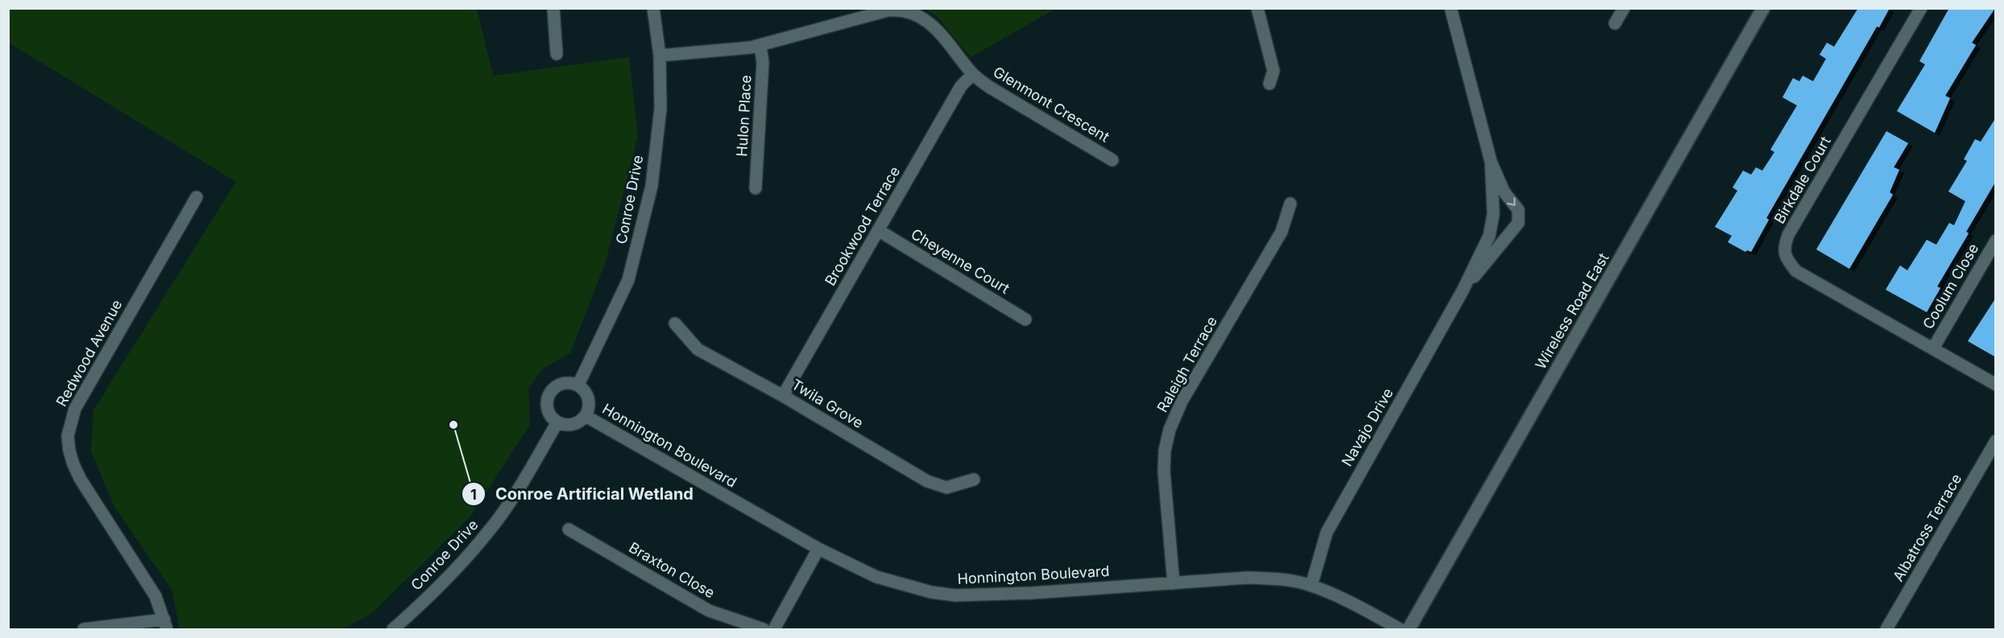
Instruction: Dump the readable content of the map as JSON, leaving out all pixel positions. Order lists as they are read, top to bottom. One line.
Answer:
{"streets":{"street":["Glenmont Crescent","Hulon Place","Birkdale Court","Conroe Drive","Brookwood Terrace","Cheyenne Court","Coolum Close","Wireless Road East","Redwood Avenue","Raleigh Terrace","Twila Grove","Navajo Drive","Honnington Boulevard","Albatross Terrace","Braxton Close"]},"crossings":[["Glenmont Crescent","Hulon Place"],["Glenmont Crescent","Conroe Drive"],["Glenmont Crescent","Brookwood Terrace"],["Birkdale Court","Coolum Close"],["Conroe Drive","Honnington Boulevard"],["Brookwood Terrace","Cheyenne Court"],["Brookwood Terrace","Twila Grove"],["Raleigh Terrace","Honnington Boulevard"],["Navajo Drive","Honnington Boulevard"]],"places":["Conroe Artificial Wetland"]}
